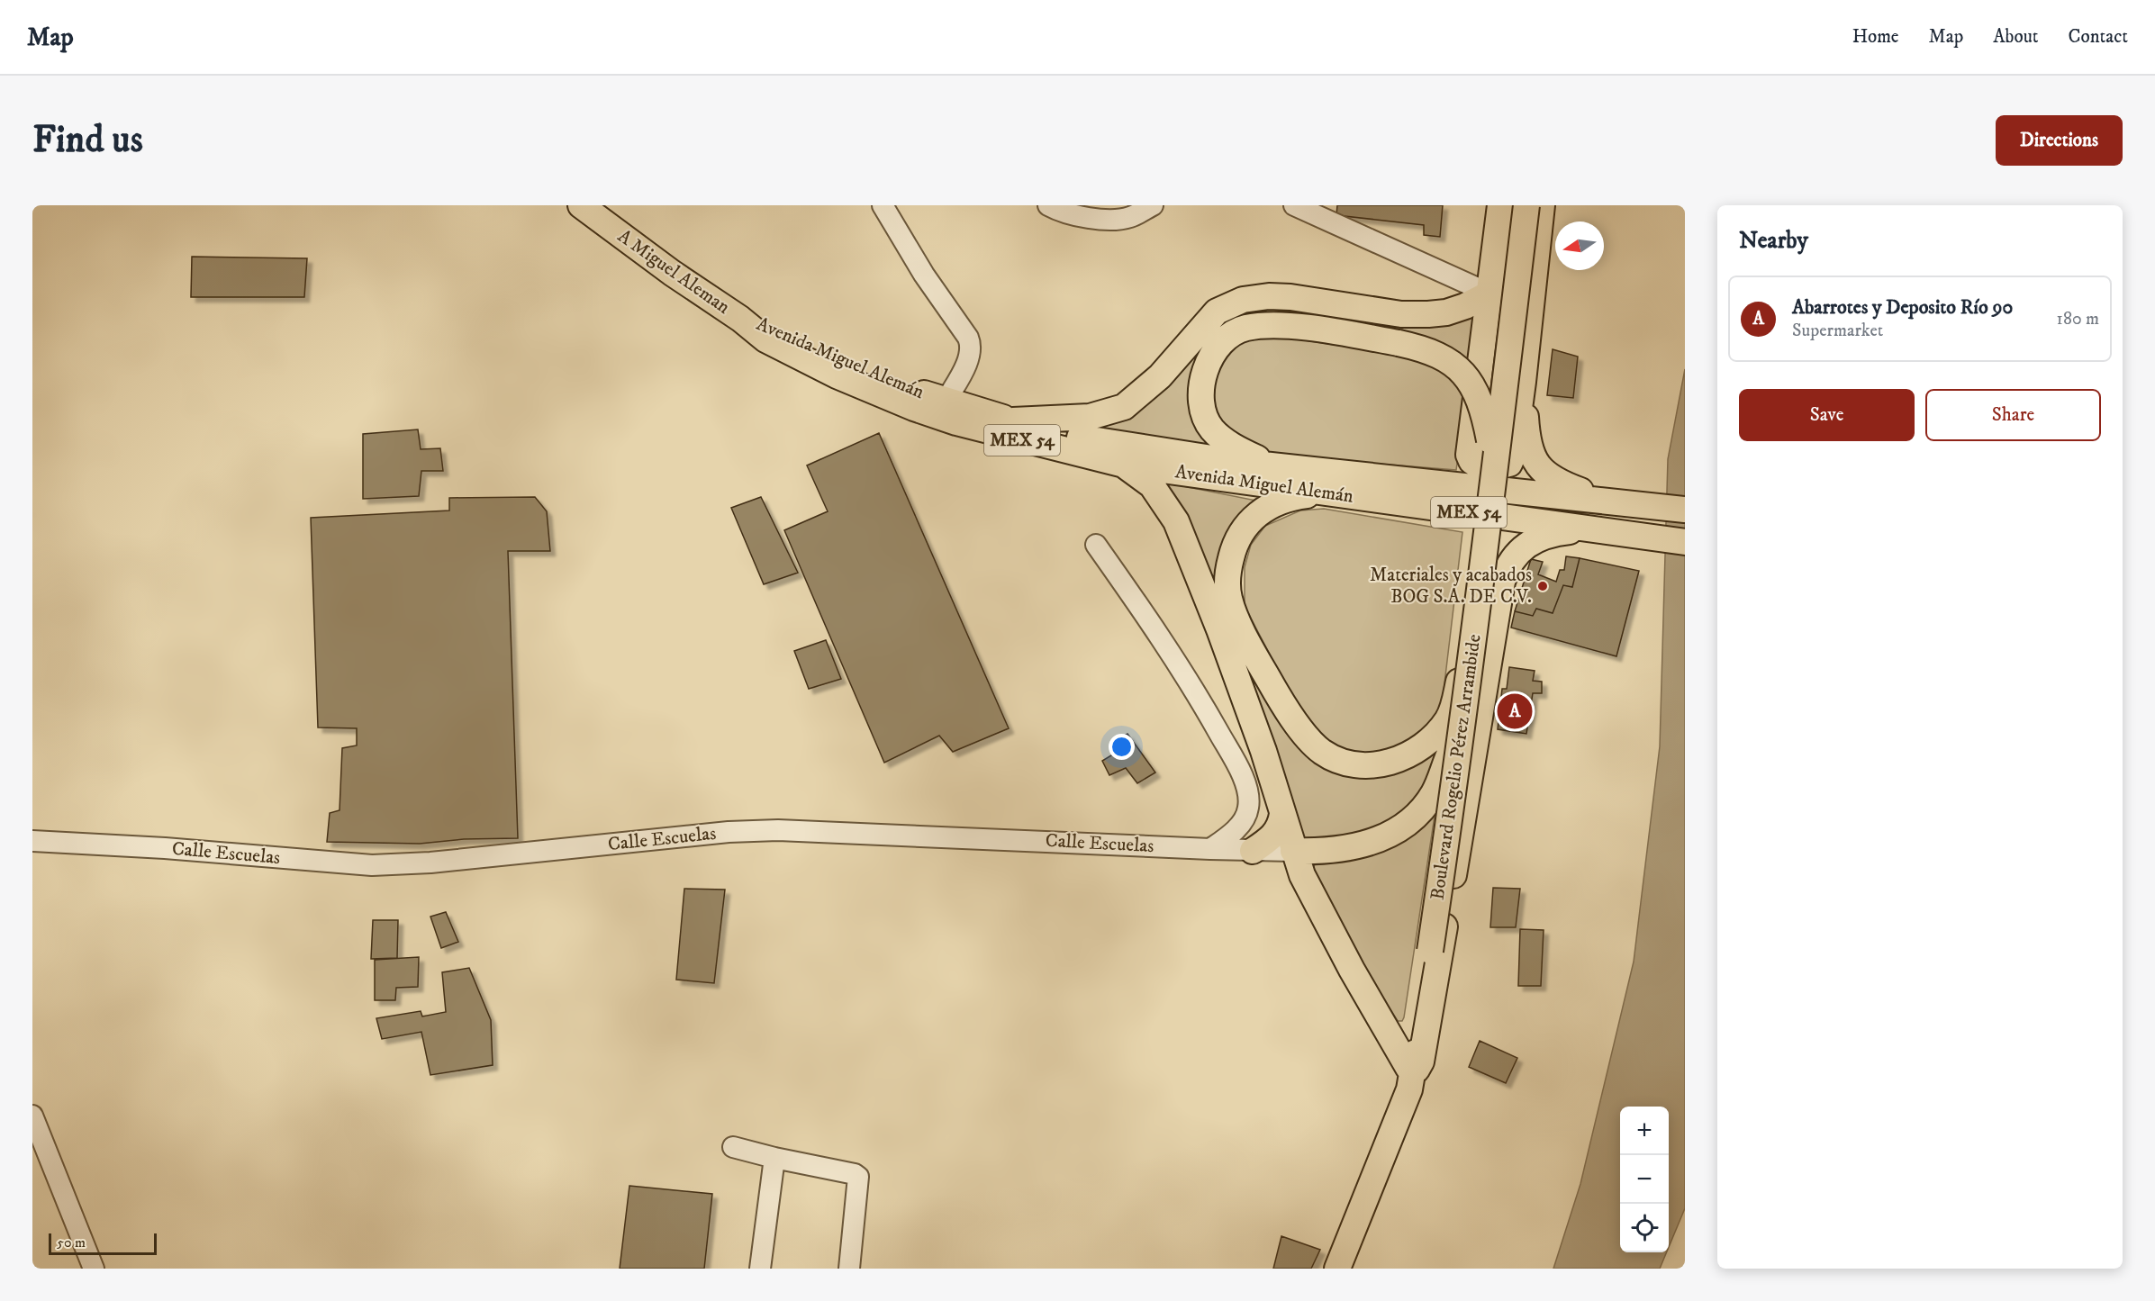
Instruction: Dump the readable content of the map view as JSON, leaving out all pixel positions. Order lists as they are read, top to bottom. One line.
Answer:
{"streets":{"main road":["A Miguel Aleman","Avenida Miguel Alemán","MEX 54","Boulevard Rogelio Pérez Arrambide"],"street":["Calle Escuelas"]},"crossings":[["A Miguel Aleman","Avenida Miguel Alemán"],["Avenida Miguel Alemán","Boulevard Rogelio Pérez Arrambide"]],"places":["Materiales y acabados BOG S.A. DE C.V."],"scale_bar":"50 m","north":"left","page":{"header":"Map","nav":["Home","Map","About","Contact"],"buttons":["Directions",["Save","Share"]],"title":"Find us","heading":"Nearby","list":[{"mark":"A","name":"Abarrotes y Deposito Río 90","note":"Supermarket","value":"180 m"}],"pins":"A","map_buttons":["+","−"],"scale":"50 m"}}
